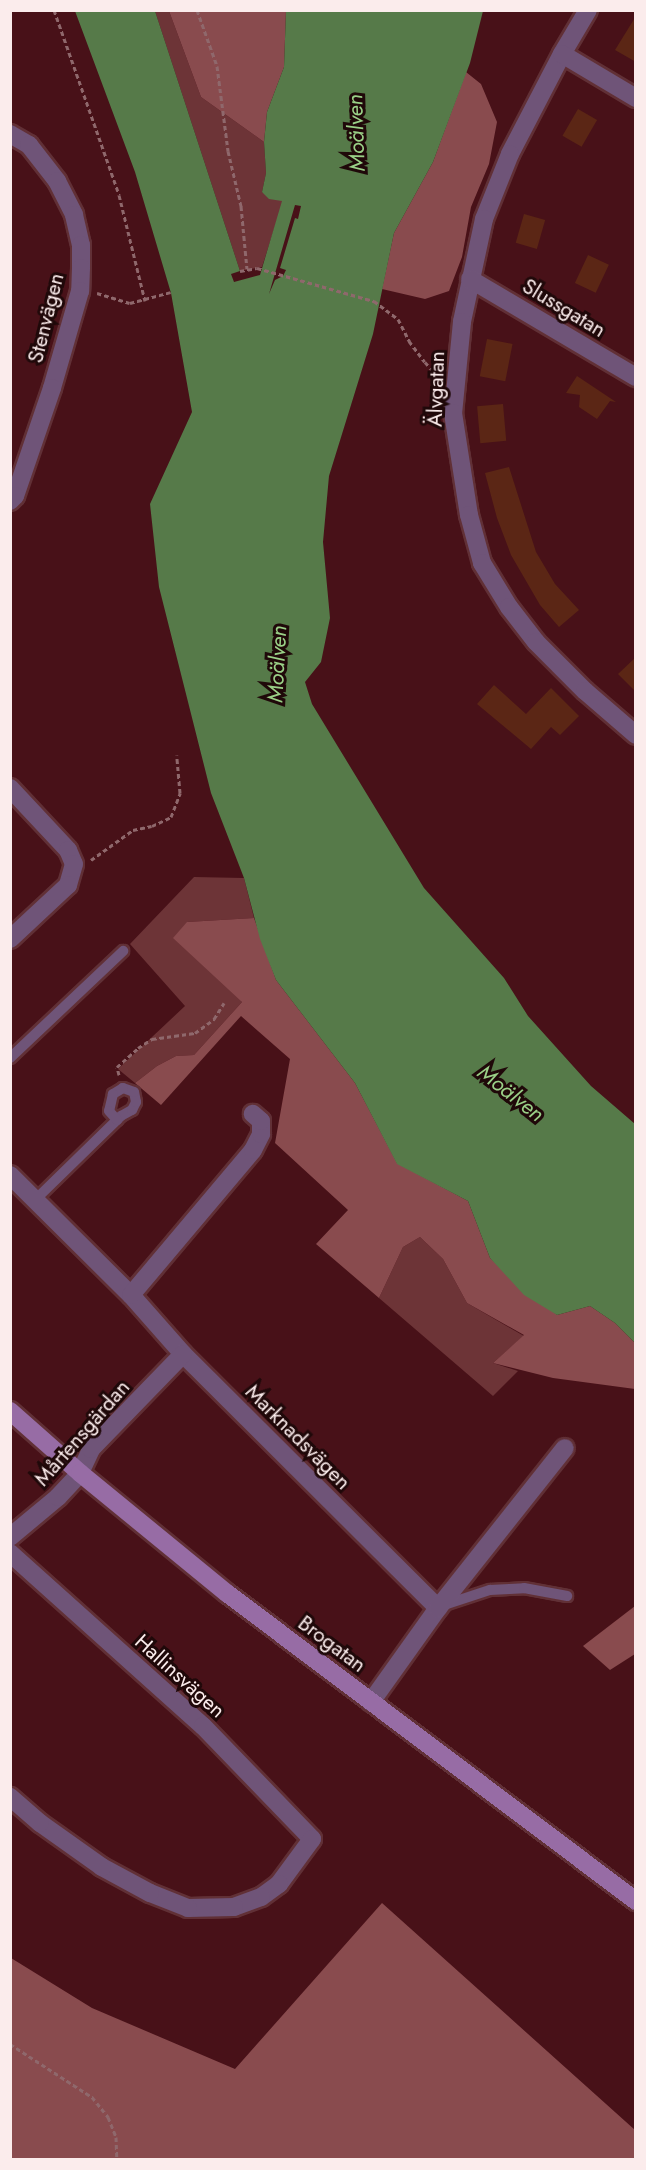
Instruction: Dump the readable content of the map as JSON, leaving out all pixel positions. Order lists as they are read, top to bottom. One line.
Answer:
{"streets":{"main road":["Brogatan"],"street":["Slussgatan","Stenvägen","Älvgatan","Mårtensgärdan","Marknadsvägen","Hallinsvägen"]},"crossings":[["Slussgatan","Älvgatan"],["Mårtensgärdan","Marknadsvägen"],["Mårtensgärdan","Brogatan"]],"water":["Moälven"]}
